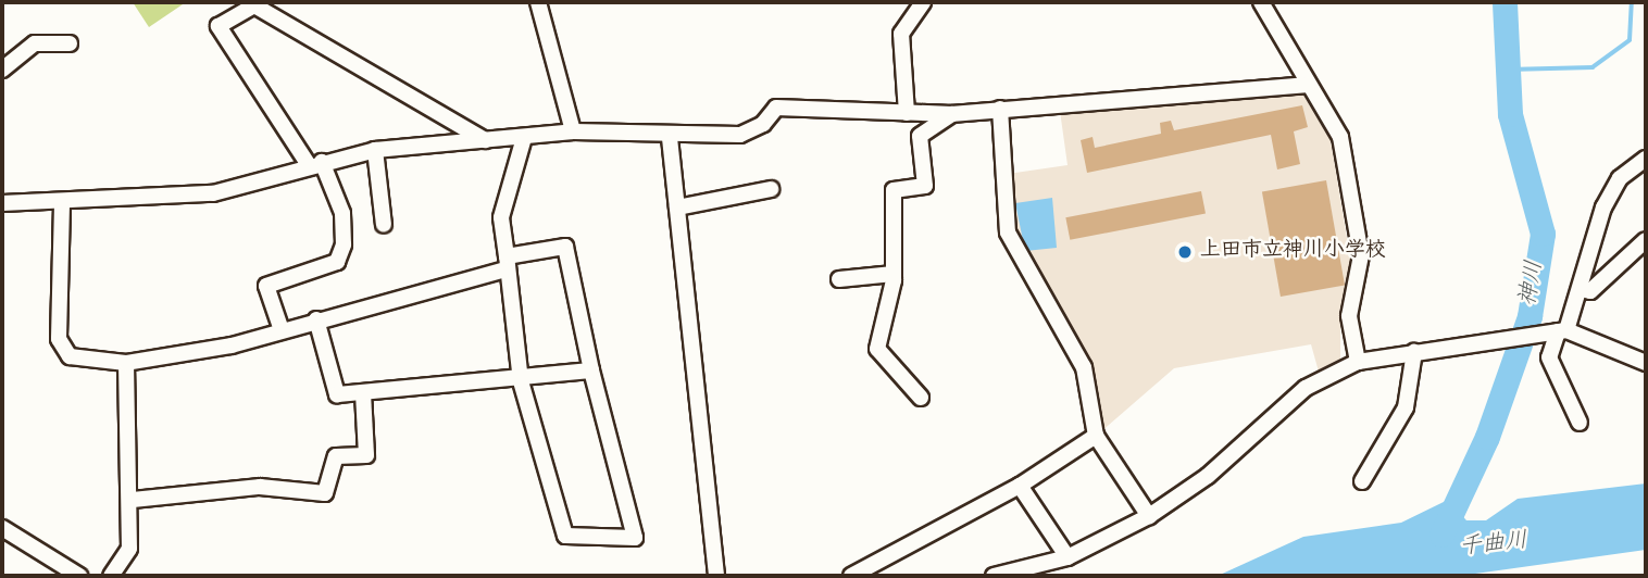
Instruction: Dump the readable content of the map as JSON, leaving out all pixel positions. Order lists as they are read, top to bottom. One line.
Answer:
{"water":["神川","千曲川"],"places":["上田市立神川小学校"]}
